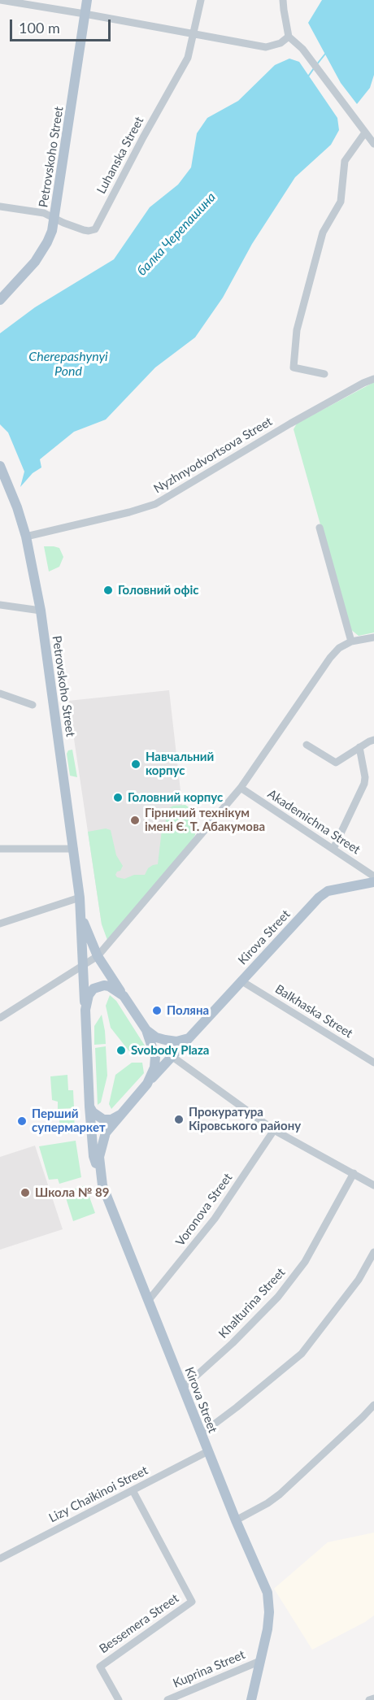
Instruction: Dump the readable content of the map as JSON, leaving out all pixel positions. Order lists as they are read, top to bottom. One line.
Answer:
{"streets":{"main road":["Petrovskoho Street","Kirova Street"],"street":["Luhanska Street","Nyzhnyodvortsova Street","Akademichna Street","Balkhaska Street","Voronova Street","Khalturina Street","Lizy Chaikinoi Street","Bessemera Street","Kuprina Street"]},"crossings":[["Luhanska Street","Petrovskoho Street"],["Petrovskoho Street","Nyzhnyodvortsova Street"],["Petrovskoho Street","Kirova Street"],["Kirova Street","Balkhaska Street"],["Kirova Street","Voronova Street"],["Kirova Street","Khalturina Street"],["Kirova Street","Lizy Chaikinoi Street"],["Kirova Street","Kuprina Street"],["Lizy Chaikinoi Street","Bessemera Street"]],"water":["балка Черепашина","Cherepashynyi Pond"],"places":["Головний офіс","Навчальний корпус","Головний корпус","Гірничий технікум імені Є. Т. Абакумова","Поляна","Svobody Plaza","Прокуратура Кіровського району","Перший супермаркет","Школа № 89"],"scale_bar":"100 m"}
